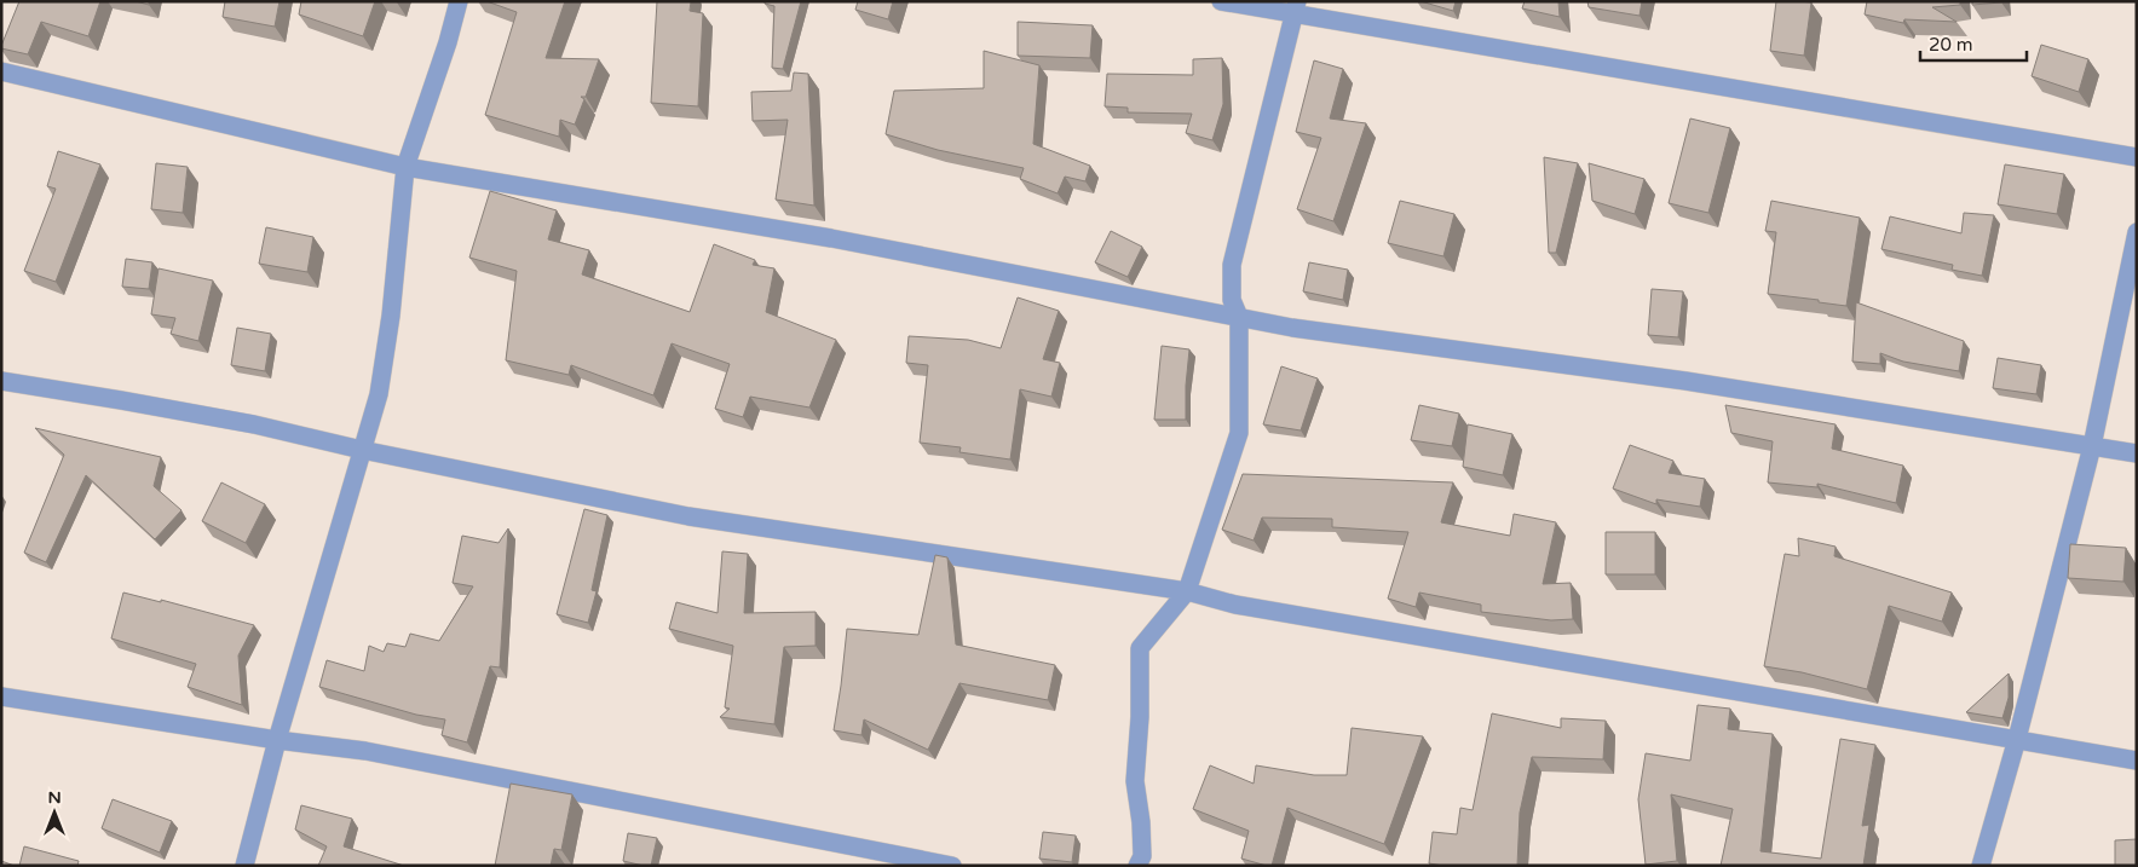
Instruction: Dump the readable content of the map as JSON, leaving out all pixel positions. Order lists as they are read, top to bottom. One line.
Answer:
{"scale_bar":"20 m","north":"top"}
